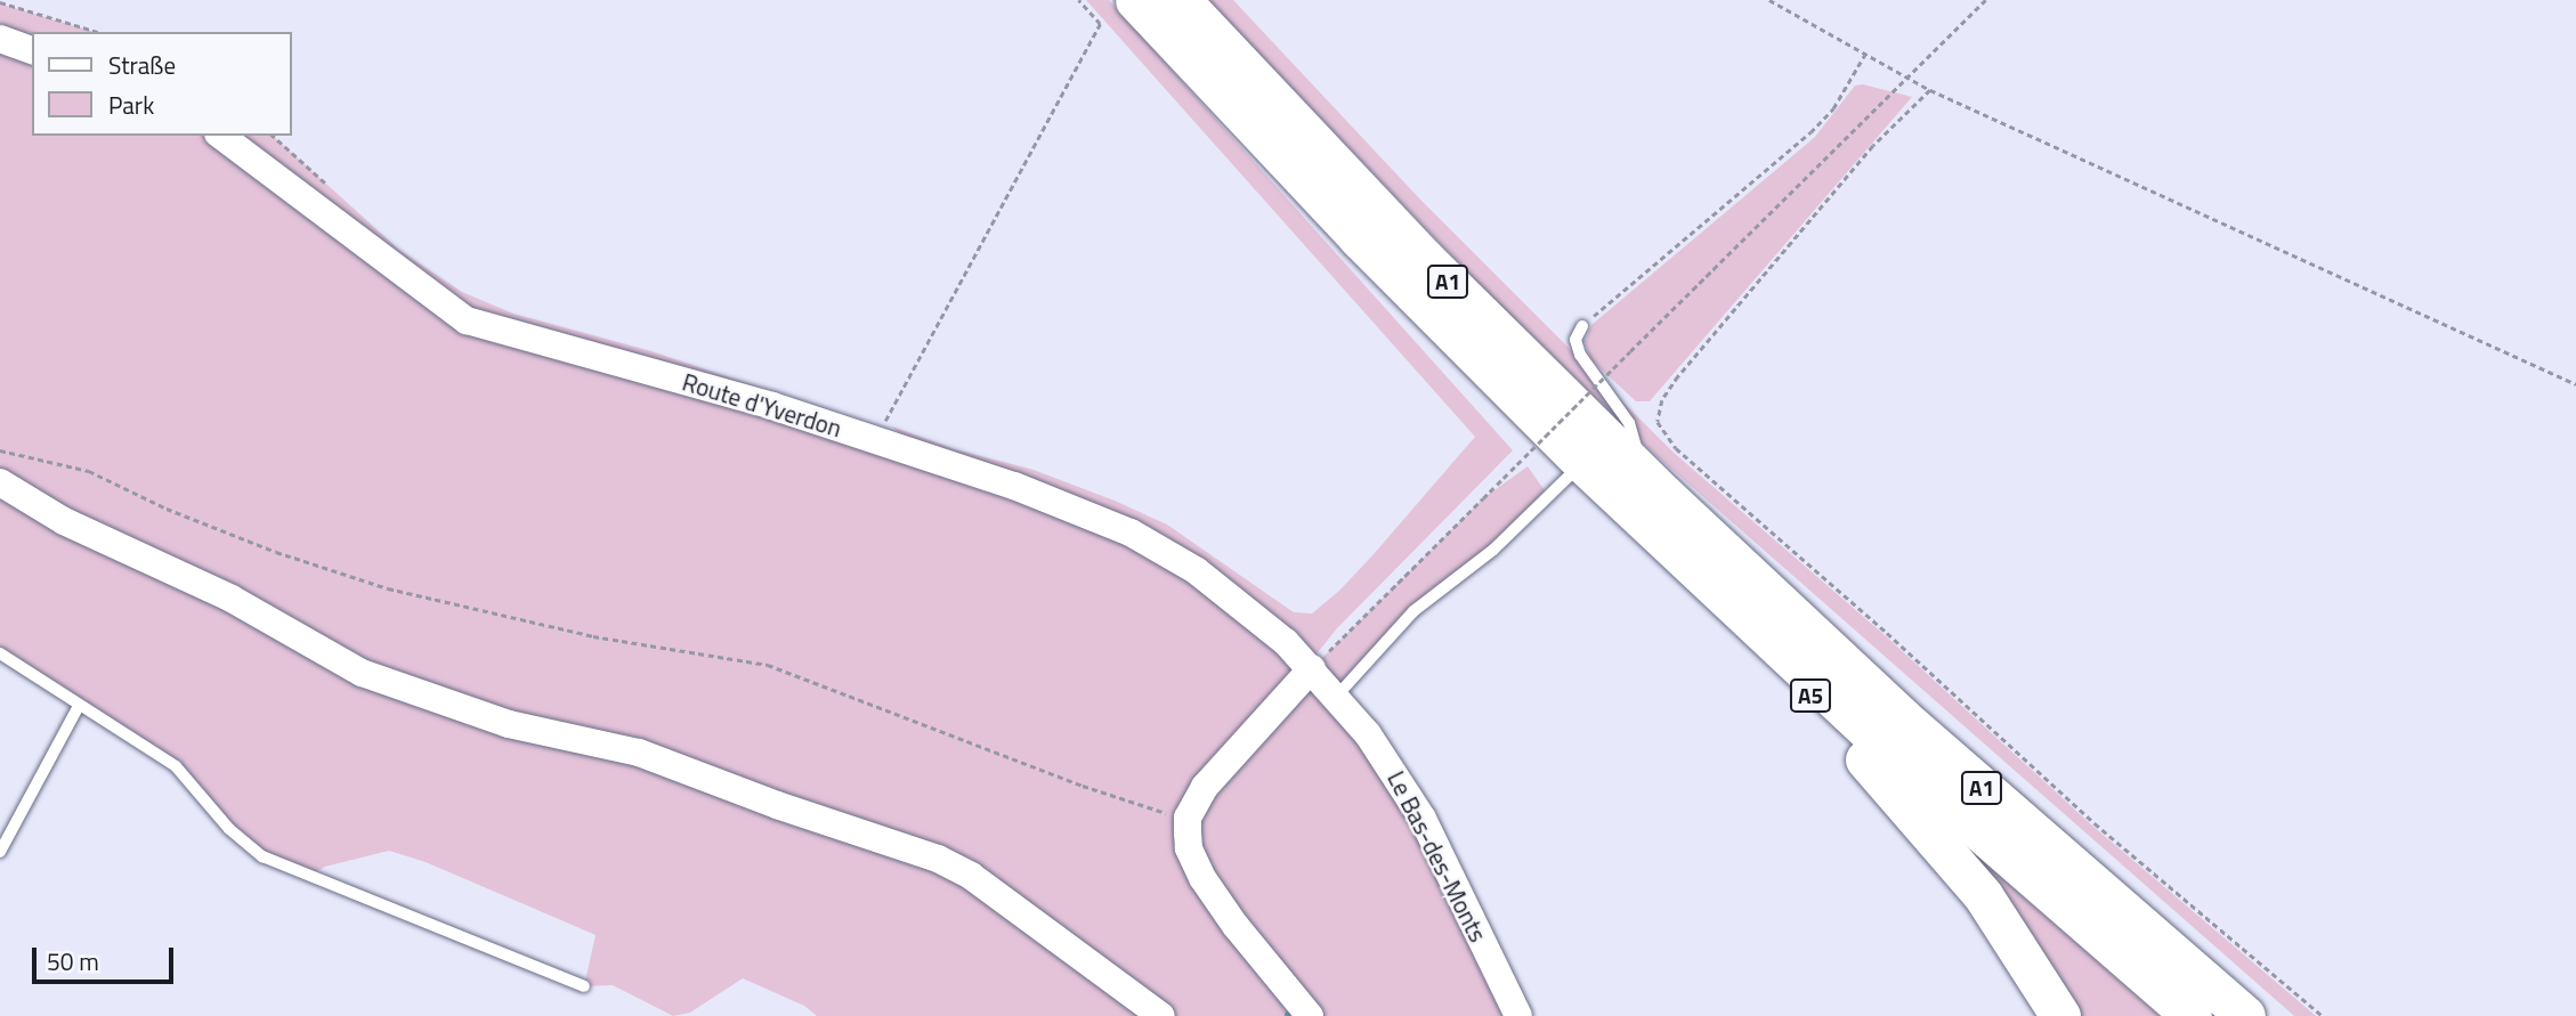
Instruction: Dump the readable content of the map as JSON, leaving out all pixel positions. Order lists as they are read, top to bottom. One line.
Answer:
{"streets":{"highway":["A1","A5"],"street":["Route d'Yverdon","Le Bas-des-Monts"]},"crossings":[["A1","A5"],["Route d'Yverdon","Le Bas-des-Monts"]],"legend":["Straße","Park"],"scale_bar":"50 m"}
